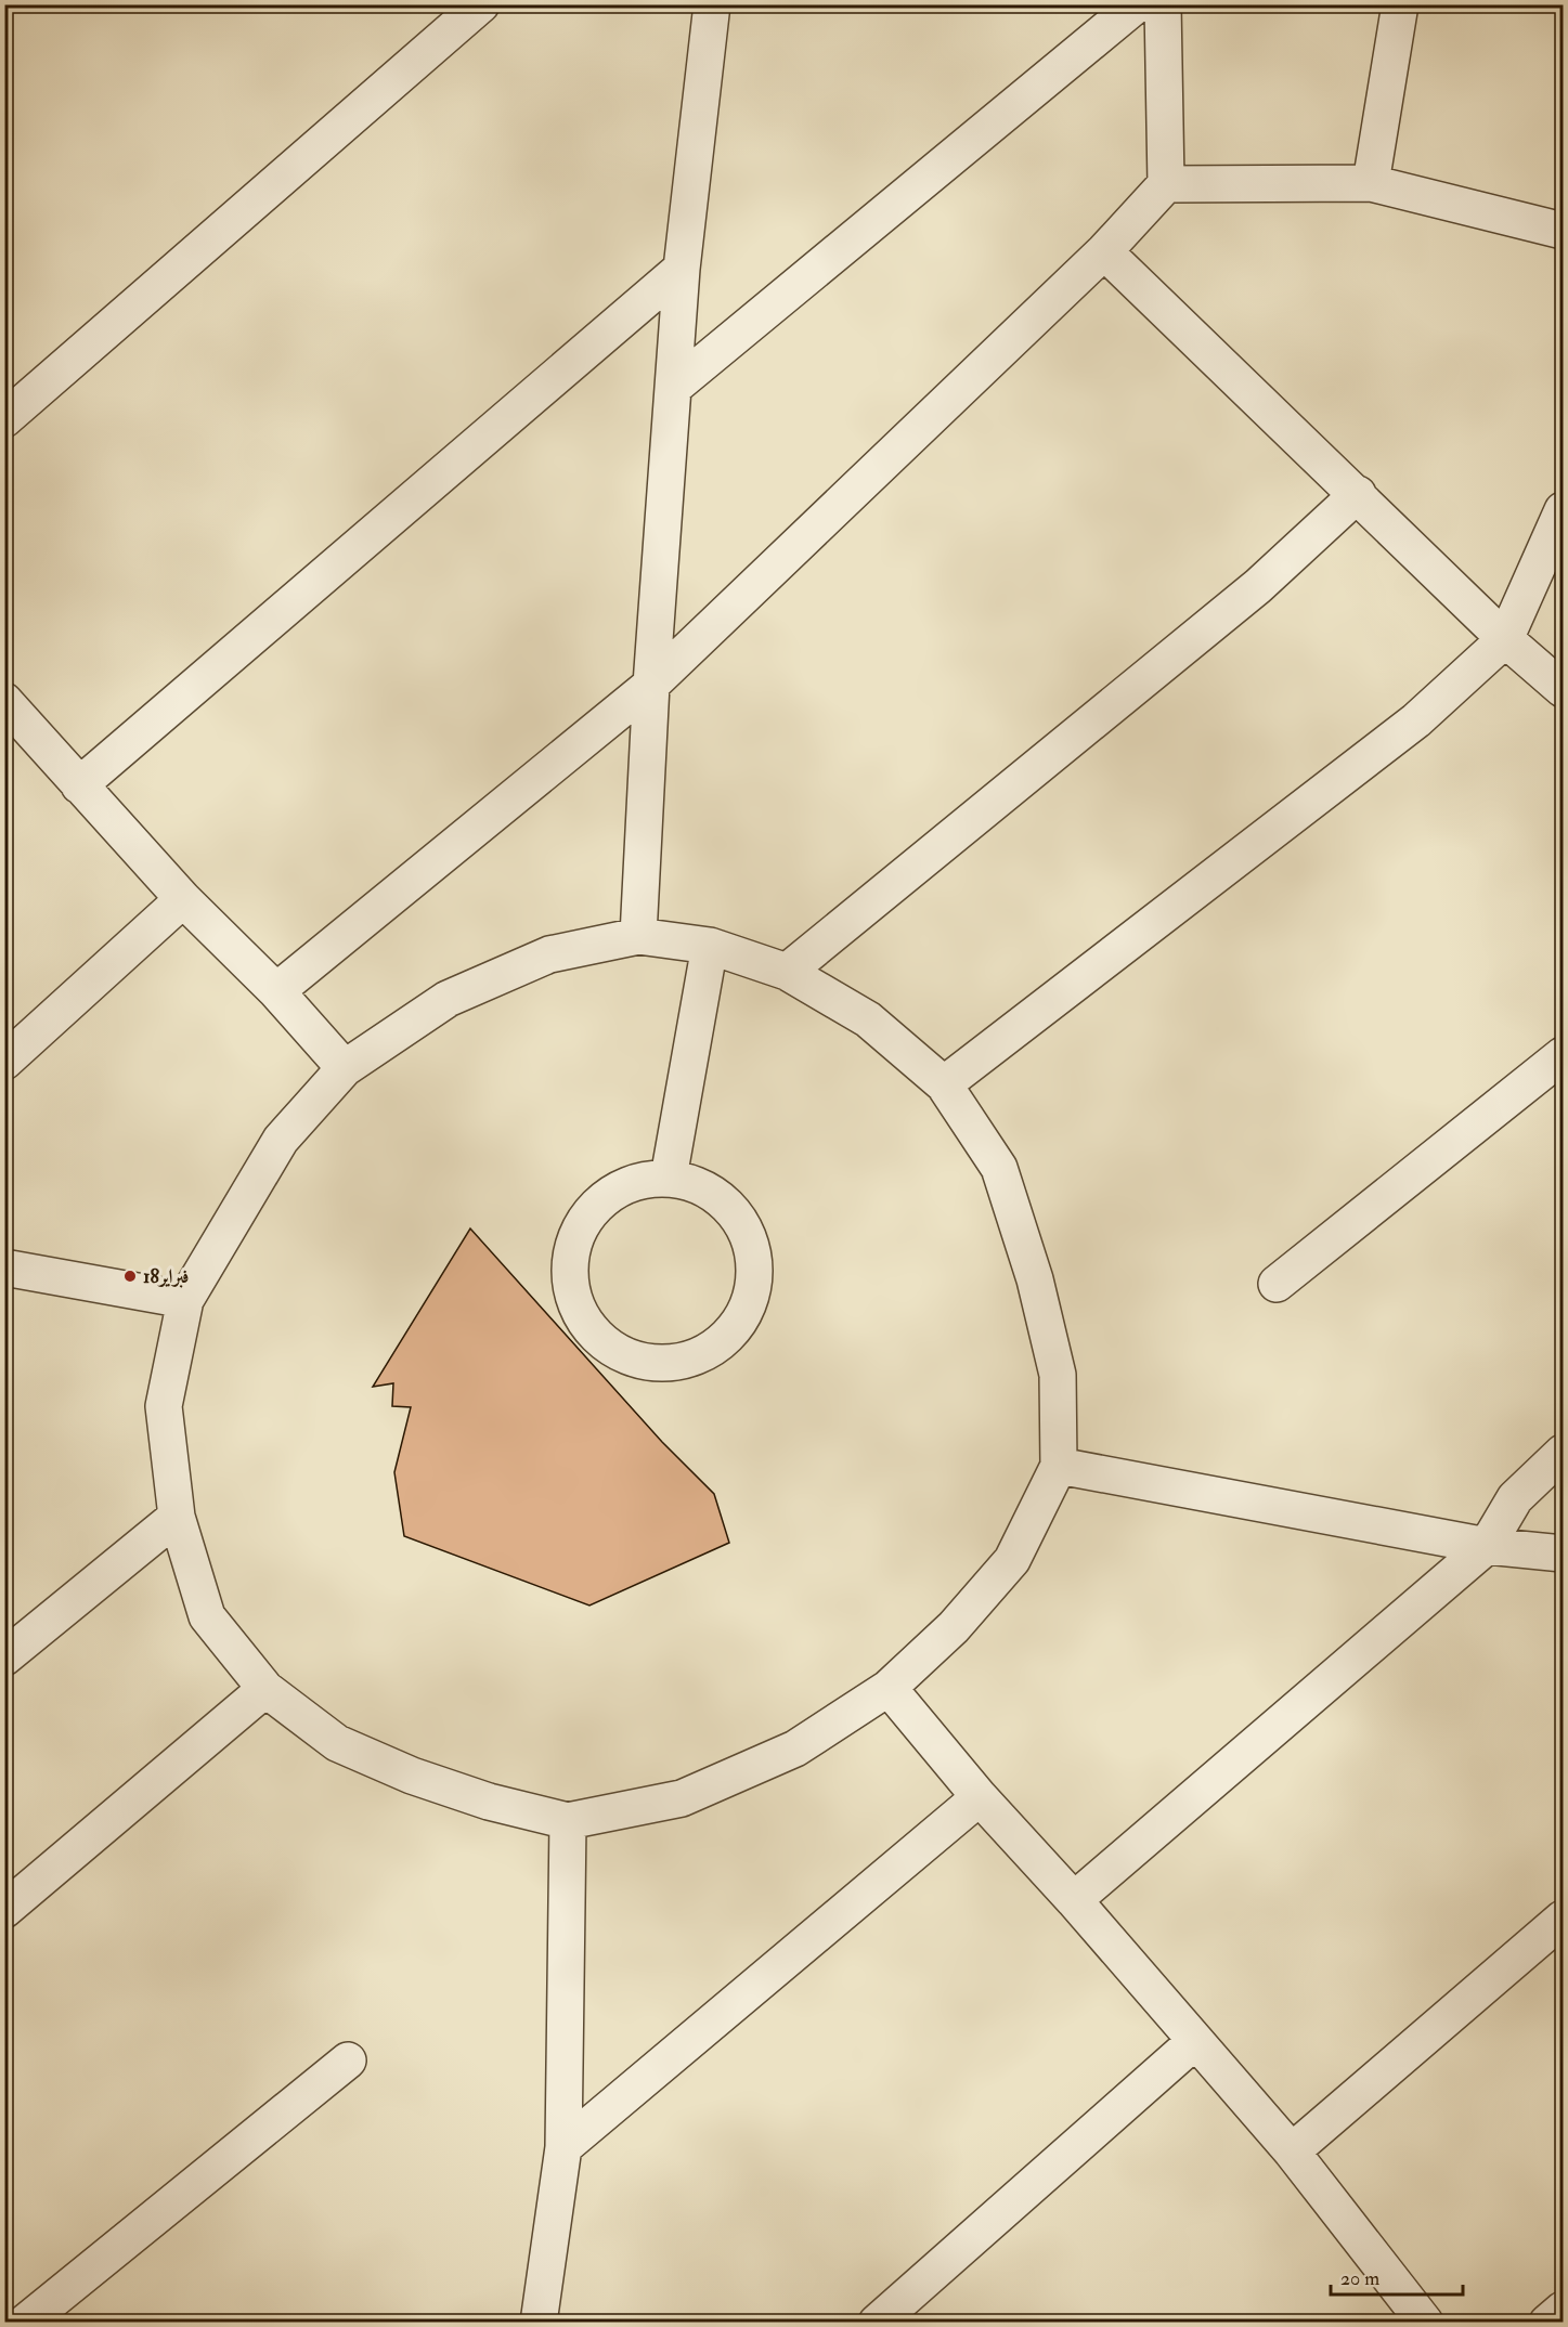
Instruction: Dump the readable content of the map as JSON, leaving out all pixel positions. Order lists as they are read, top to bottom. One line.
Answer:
{"places":["18فبراير"],"scale_bar":"20 m"}
